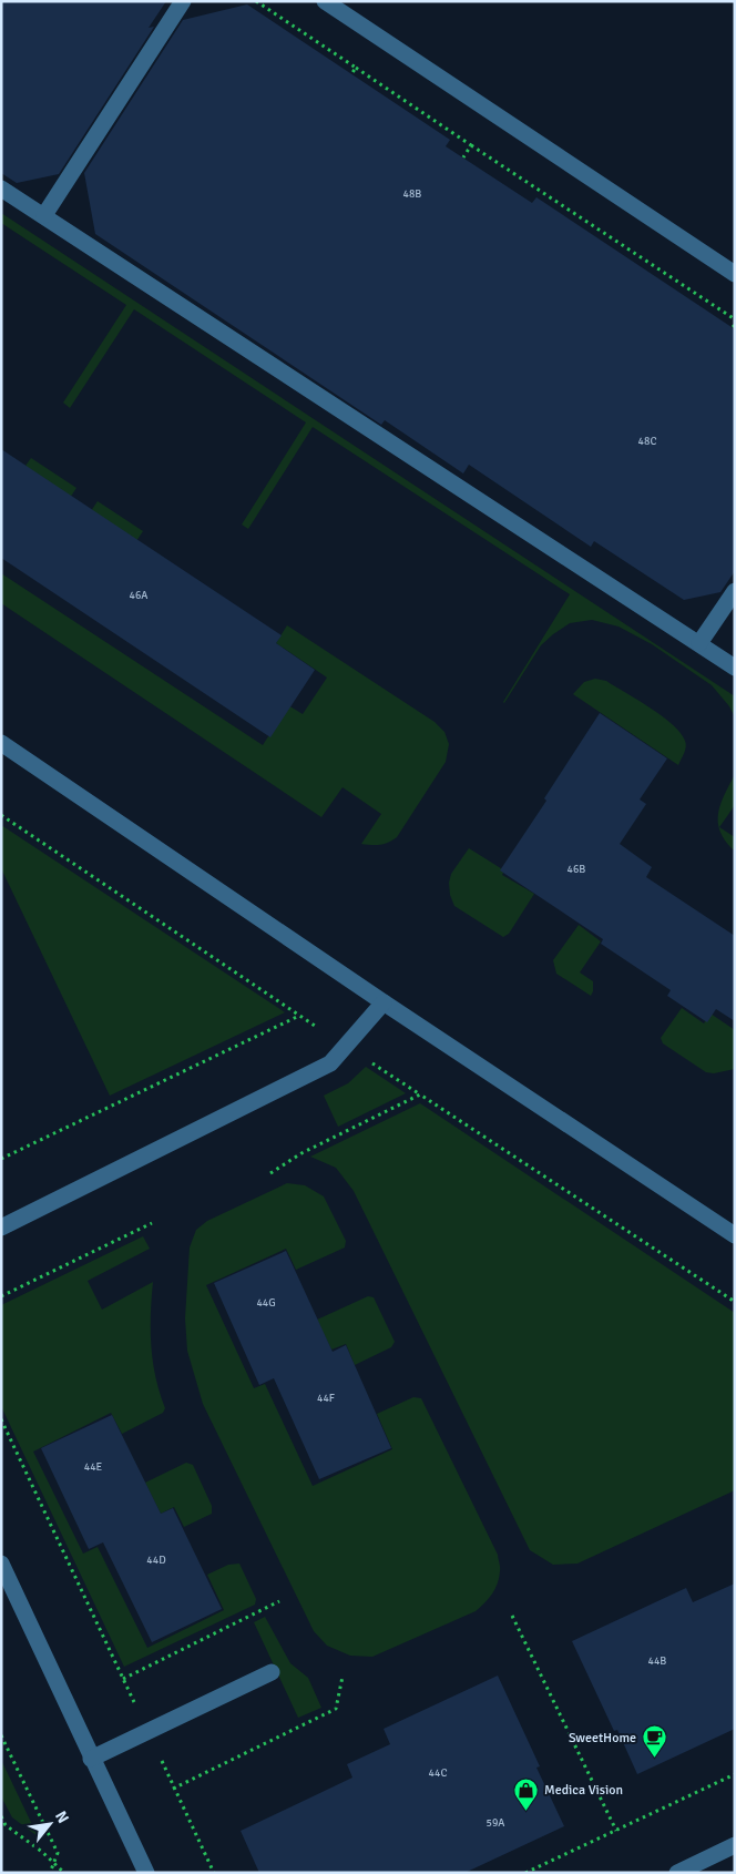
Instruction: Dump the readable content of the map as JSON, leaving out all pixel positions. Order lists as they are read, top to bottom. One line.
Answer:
{"places":{"cafe":["SweetHome"],"shop":["Medica Vision"]},"house_numbers":["48B","48C","46A","46B","44G","44F","44E","44D","44B","44C","59A"],"north":"top right"}
